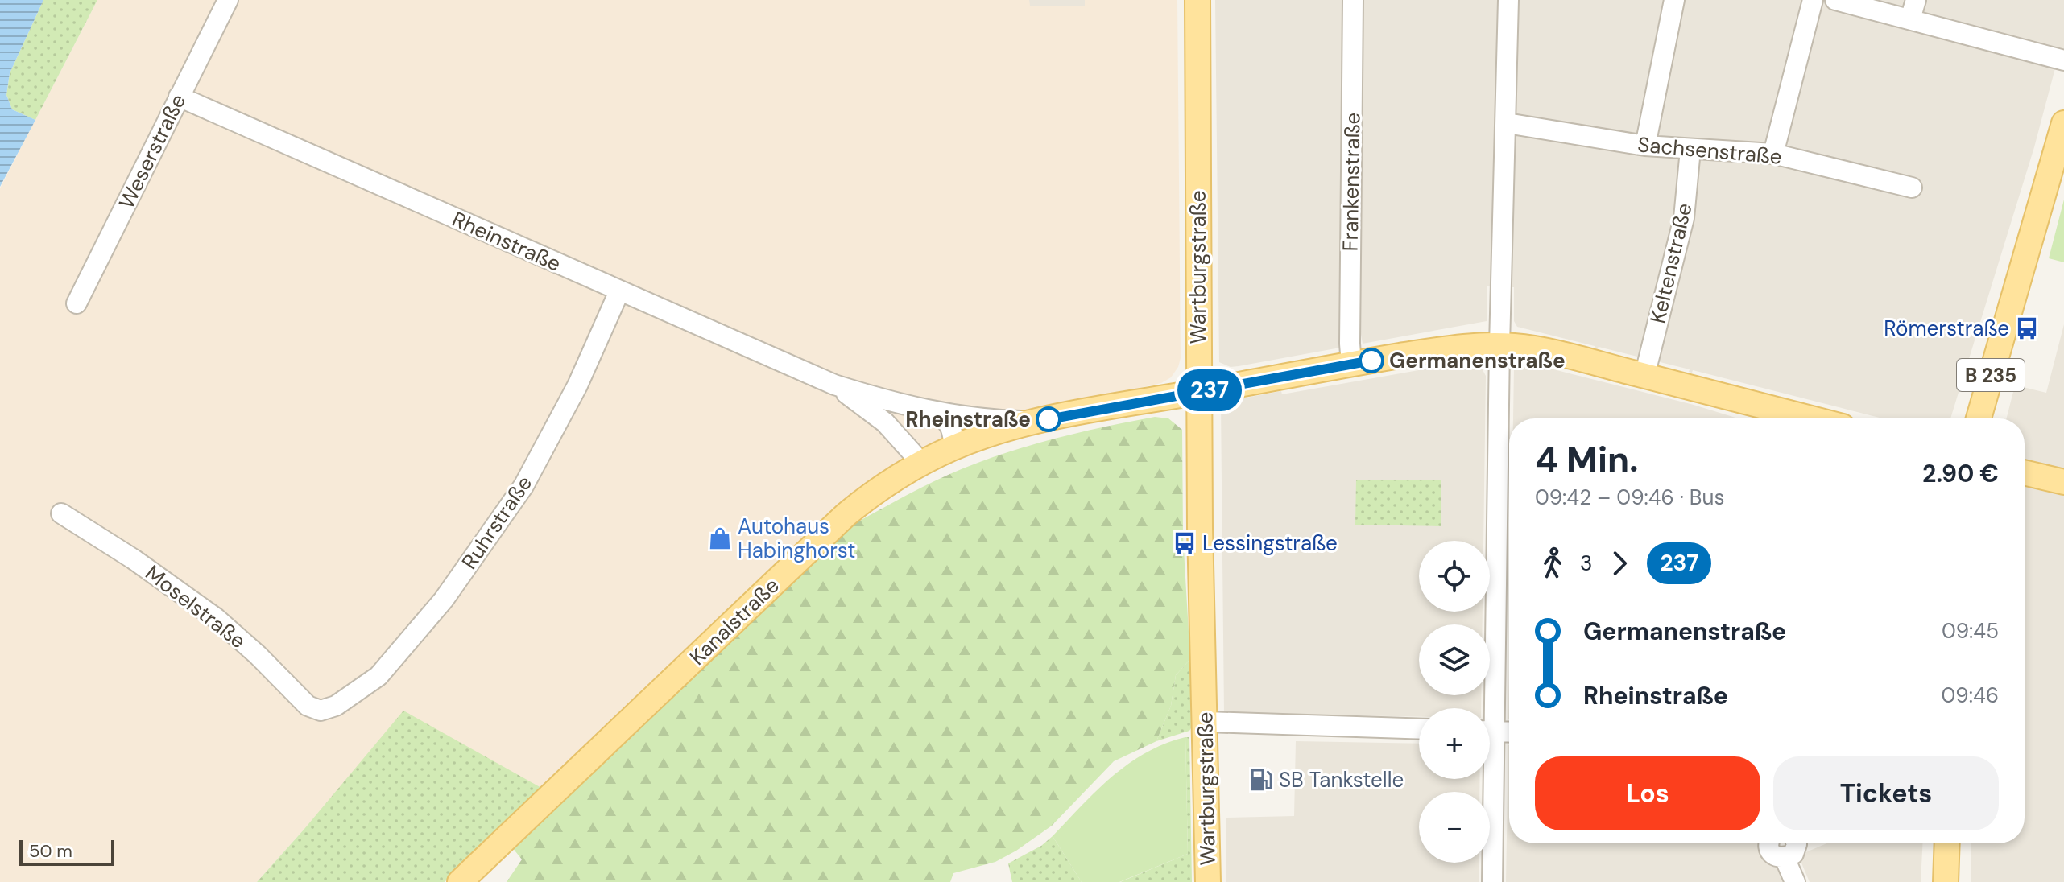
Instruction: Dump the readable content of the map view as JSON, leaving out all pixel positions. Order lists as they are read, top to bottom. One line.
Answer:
{"streets":{"main road":["Wartburgstraße","B 235","Kanalstraße"],"street":["Sachsenstraße","Weserstraße","Frankenstraße","Rheinstraße","Keltenstraße","Ruhrstraße","Moselstraße"]},"crossings":[["Sachsenstraße","Keltenstraße"],["Weserstraße","Rheinstraße"],["Rheinstraße","Ruhrstraße"],["Rheinstraße","Kanalstraße"],["Wartburgstraße","Kanalstraße"],["Ruhrstraße","Moselstraße"]],"places":{"bus stop":["Römerstraße","Lessingstraße"],"other":["Germanenstraße","Rheinstraße"],"shop":["Autohaus Habinghorst"],"fuel station":["SB Tankstelle"]},"lines":["bus line 237"],"scale_bar":"50 m","page":{"on_map":"237","heading":["4 Min.","09:42 – 09:46 · Bus","2.90 €"],"legs":["3","237"],"map_buttons":["+","−"],"list":[{"name":"Germanenstraße","value":"09:45"},{"name":"Rheinstraße","value":"09:46"}],"buttons":["Los","Tickets"],"scale":"50 m"}}
